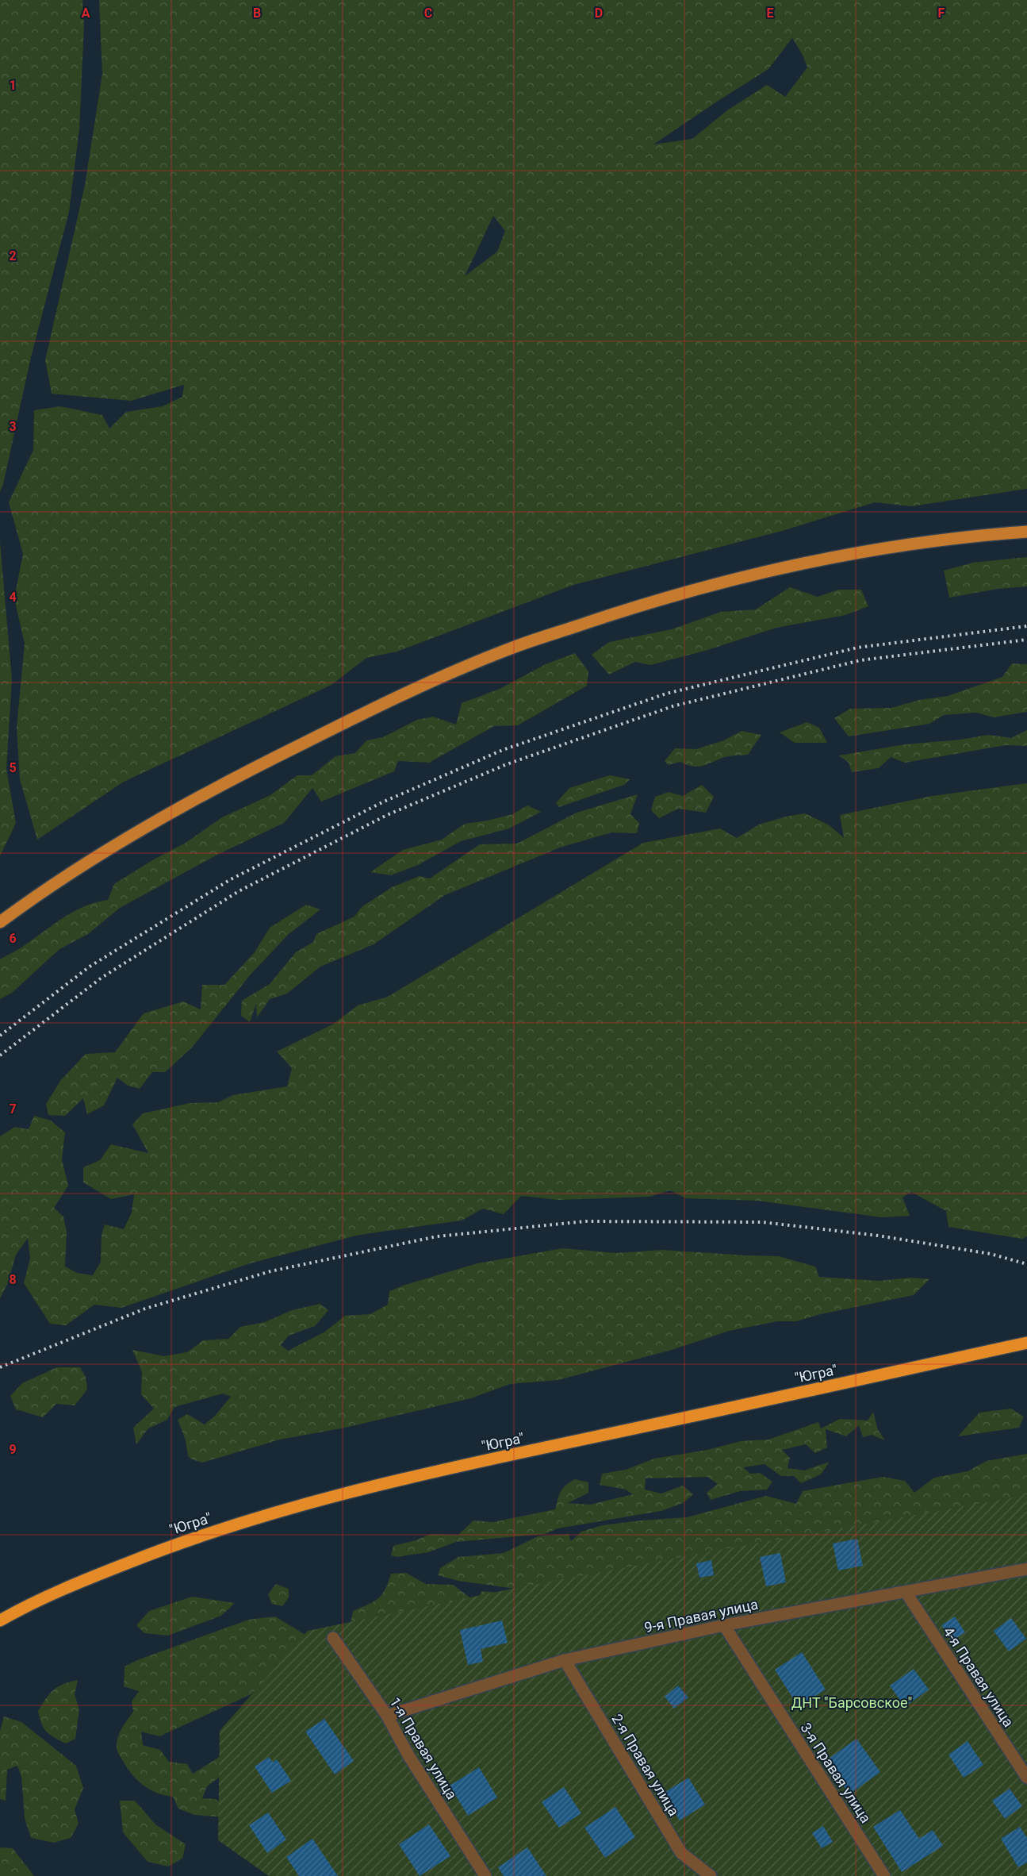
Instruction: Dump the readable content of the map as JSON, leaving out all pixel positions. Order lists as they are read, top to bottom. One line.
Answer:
{"streets":{"highway":["\"Югра\""],"street":["9-я Правая улица","4-я Правая улица","1-я Правая улица","2-я Правая улица","3-я Правая улица"]},"crossings":[["9-я Правая улица","4-я Правая улица"],["9-я Правая улица","1-я Правая улица"],["9-я Правая улица","2-я Правая улица"],["9-я Правая улица","3-я Правая улица"]],"parks":["ДНТ \"Барсовское\""],"grid":{"columns":["A","B","C","D","E","F"],"rows":["1","2","3","4","5","6","7","8","9"]}}
